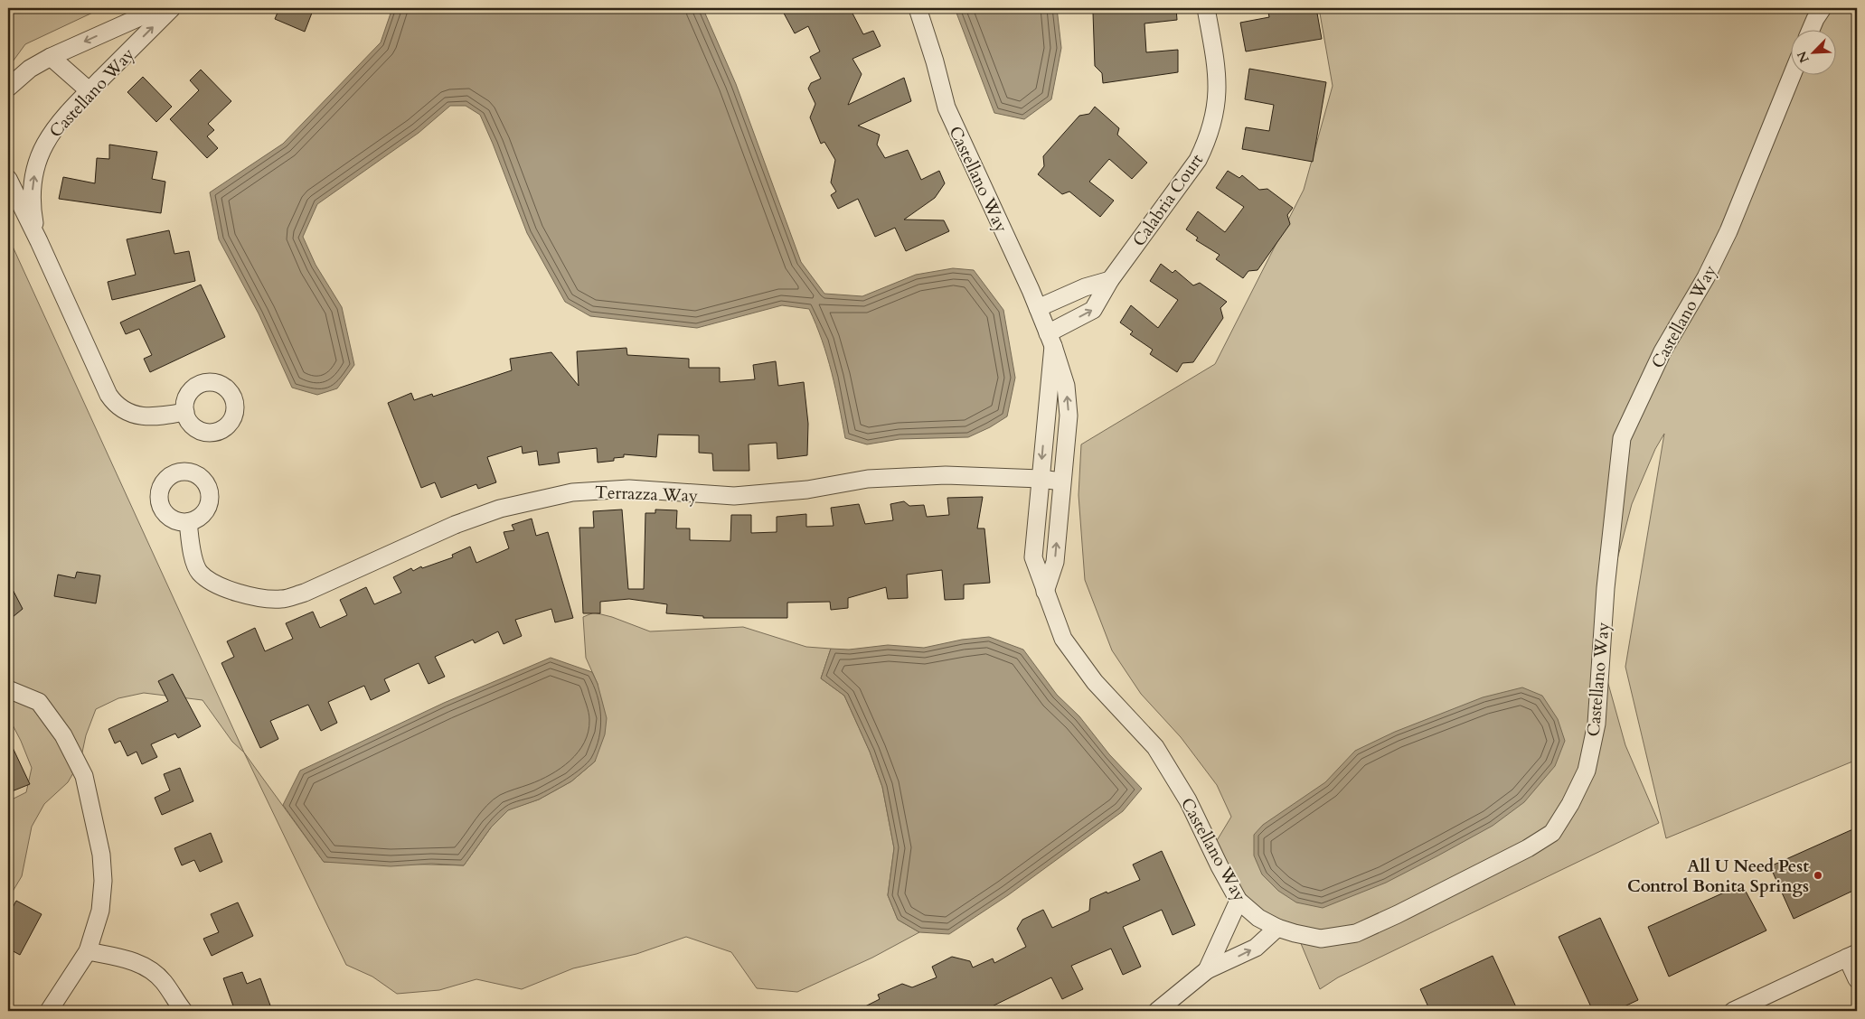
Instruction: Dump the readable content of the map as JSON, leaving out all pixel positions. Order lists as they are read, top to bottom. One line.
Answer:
{"streets":{"street":["Castellano Way","Calabria Court","Terrazza Way"]},"crossings":[["Castellano Way","Calabria Court"],["Castellano Way","Terrazza Way"]],"places":["All U Need Pest Control Bonita Springs"],"north":"bottom left"}
